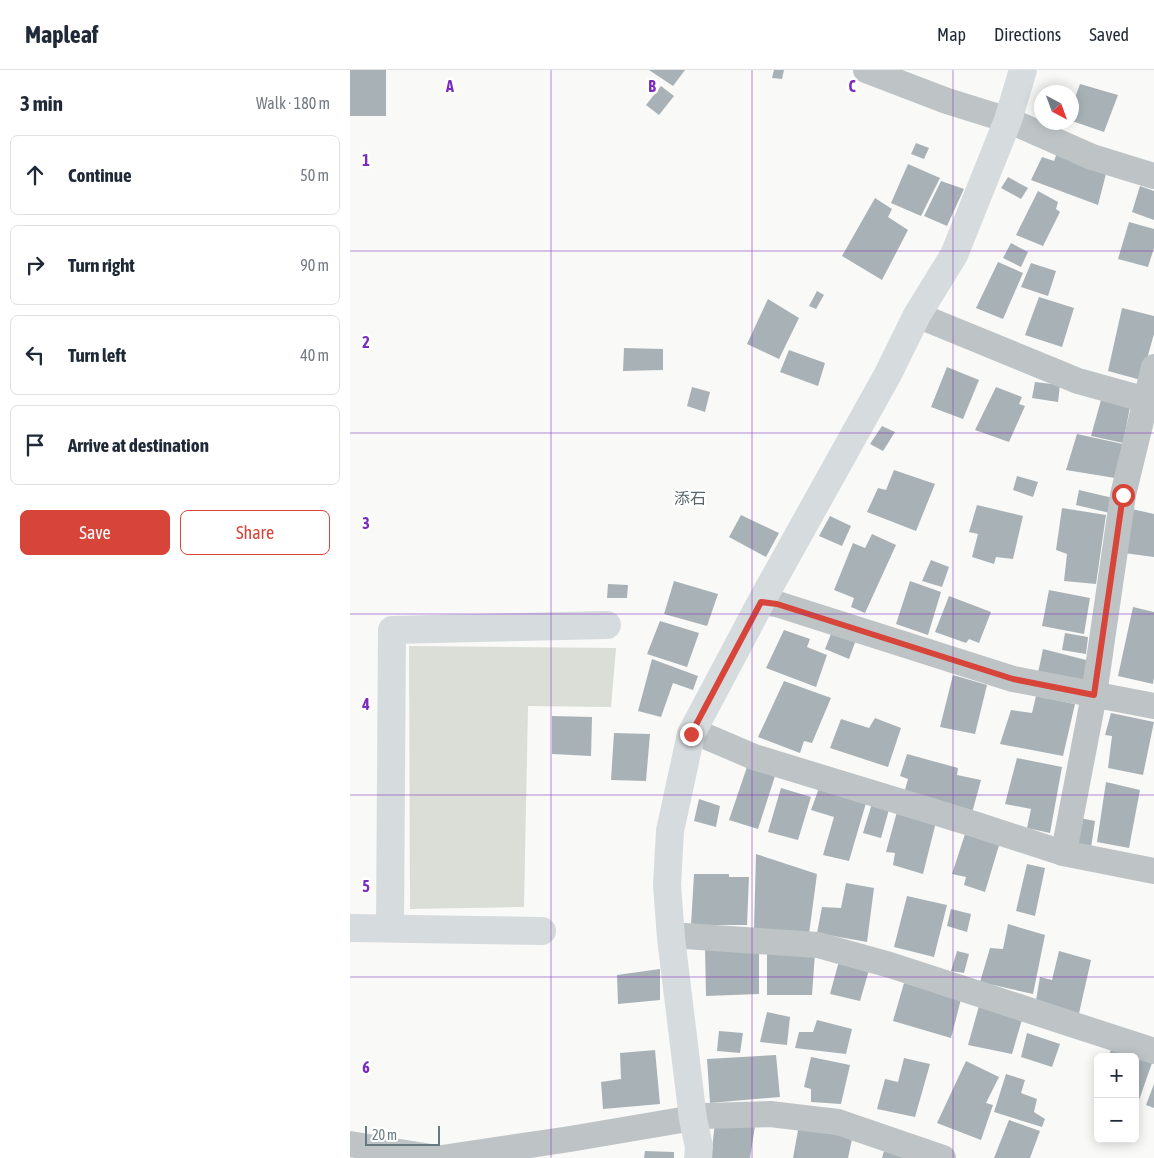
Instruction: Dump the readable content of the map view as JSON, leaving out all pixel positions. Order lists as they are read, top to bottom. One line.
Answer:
{"districts":["添石"],"scale_bar":"20 m","north":"bottom right","page":{"header":"Mapleaf","nav":["Map","Directions","Saved"],"heading":["3 min","Walk · 180 m"],"list":[["Continue","50 m"],["Turn right","90 m"],["Turn left","40 m"],"Arrive at destination"],"buttons":["Save","Share"],"map_buttons":["+","−"],"scale":"20 m"},"grid":{"columns":["A","B","C"],"rows":["1","2","3","4","5","6"]}}
